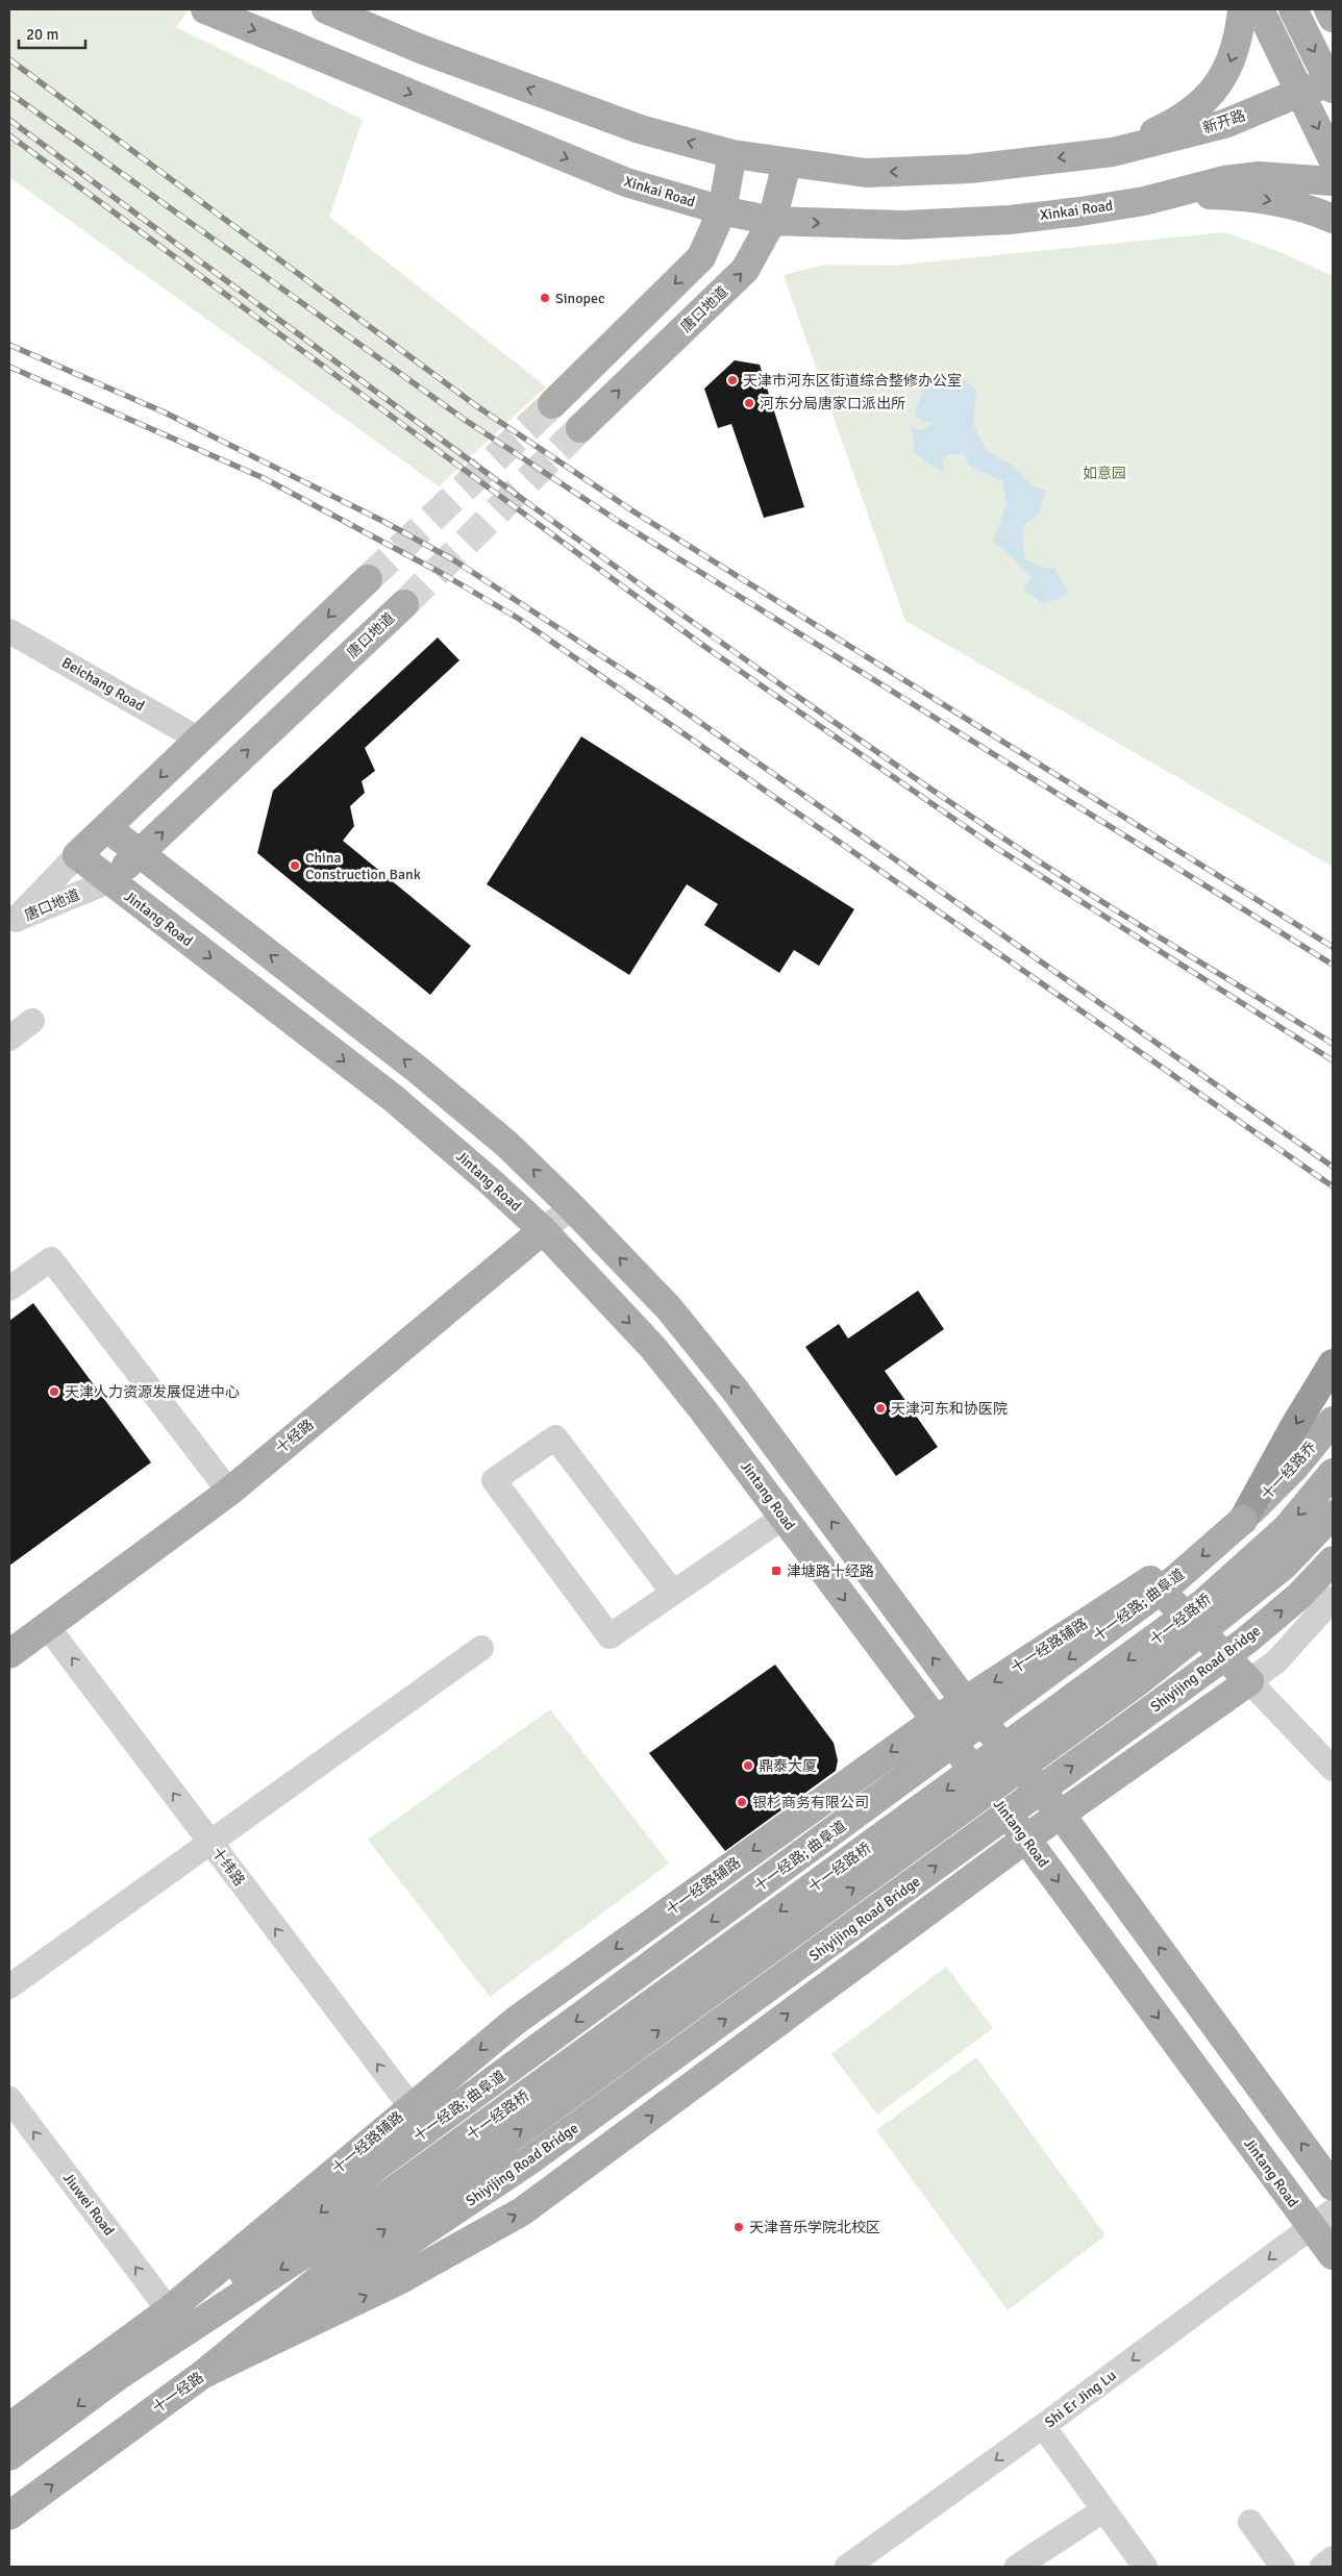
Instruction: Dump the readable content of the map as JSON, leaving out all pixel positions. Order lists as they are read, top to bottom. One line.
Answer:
{"streets":{"main road":["新开路","Xinkai Road","唐口地道","Jintang Road","十经路","十一经路乔","十一经路; 曲阜道","十一经路桥","十一经路辅路","Shiyijing Road Bridge","十一经路"],"street":["Beichang Road","十纬路","Jiuwei Road","Shi Er Jing Lu"]},"crossings":[["Xinkai Road","唐口地道"],["唐口地道","Beichang Road"],["唐口地道","Jintang Road"],["Jintang Road","十经路"],["Jintang Road","十一经路辅路"],["Jintang Road","Shi Er Jing Lu"],["十经路","十纬路"],["十一经路乔","十一经路; 曲阜道"],["十一经路桥","十一经路"],["十一经路辅路","十纬路"],["十一经路辅路","Jiuwei Road"],["Shiyijing Road Bridge","十一经路"]],"one_way":["十纬路","Jiuwei Road","Shi Er Jing Lu"],"parks":["如意园"],"places":{"other":["Sinopec","天津市河东区街道综合整修办公室","河东分局唐家口派出所","China Construction Bank","天津人力资源发展促进中心","天津河东和协医院","鼎泰大厦","银杉商务有限公司","天津音乐学院北校区"],"transit":["津塘路十经路"]},"scale_bar":"20 m"}
